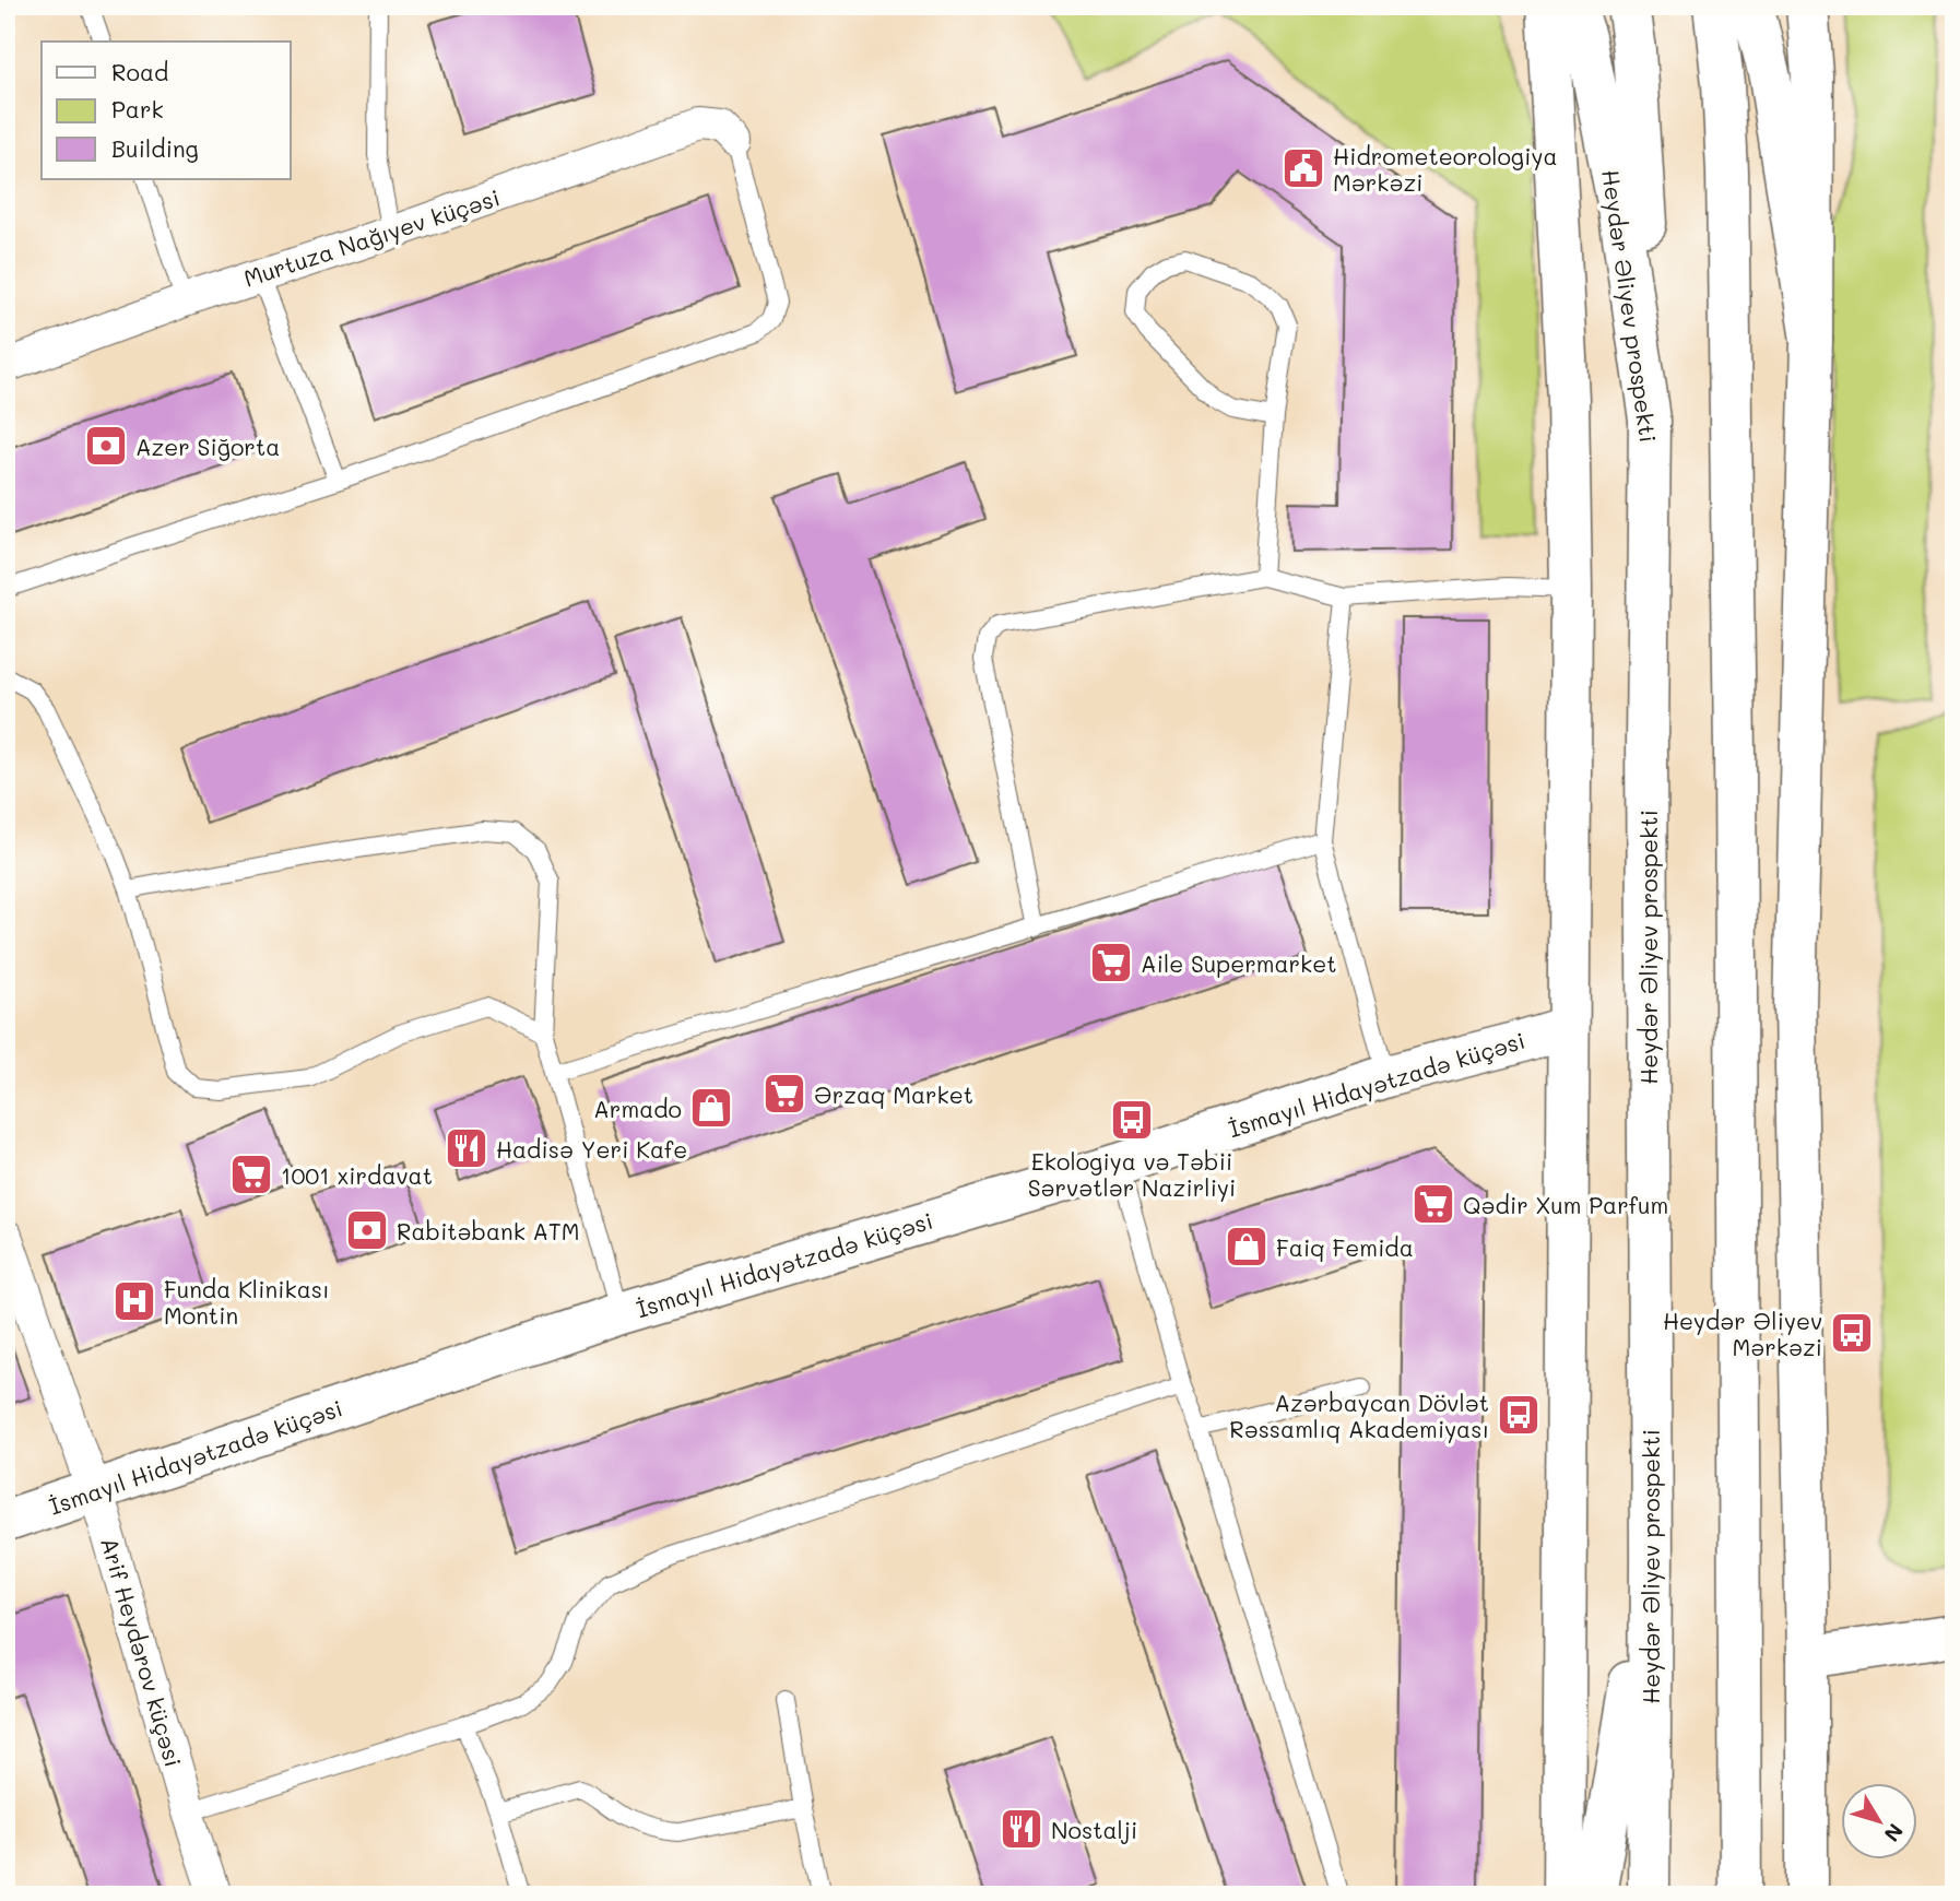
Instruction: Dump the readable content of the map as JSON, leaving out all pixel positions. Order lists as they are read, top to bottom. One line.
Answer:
{"streets":{"main road":["Heydər Əliyev prospekti","İsmayıl Hidayətzadə küçəsi"],"street":["Murtuza Nağıyev küçəsi","Arif Heydərov küçəsi"]},"crossings":[["İsmayıl Hidayətzadə küçəsi","Arif Heydərov küçəsi"]],"places":{"public building":["Hidrometeorologiya Mərkəzi"],"bank":["Azer Siğorta","Rabitəbank ATM"],"supermarket":["Aile Supermarket","Ərzaq Market","1001 xirdavat","Qədir Xum Parfum"],"shop":["Armado","Faiq Femida"],"bus stop":["Ekologiya və Təbii Sərvətlər Nazirliyi","Heydər Əliyev Mərkəzi","Azərbaycan Dövlət Rəssamlıq Akademiyası"],"restaurant":["Hadisə Yeri Kafe","Nostalji"],"hospital":["Funda Klinikası Montin"]},"legend":["Road","Park","Building"],"north":"bottom right"}
